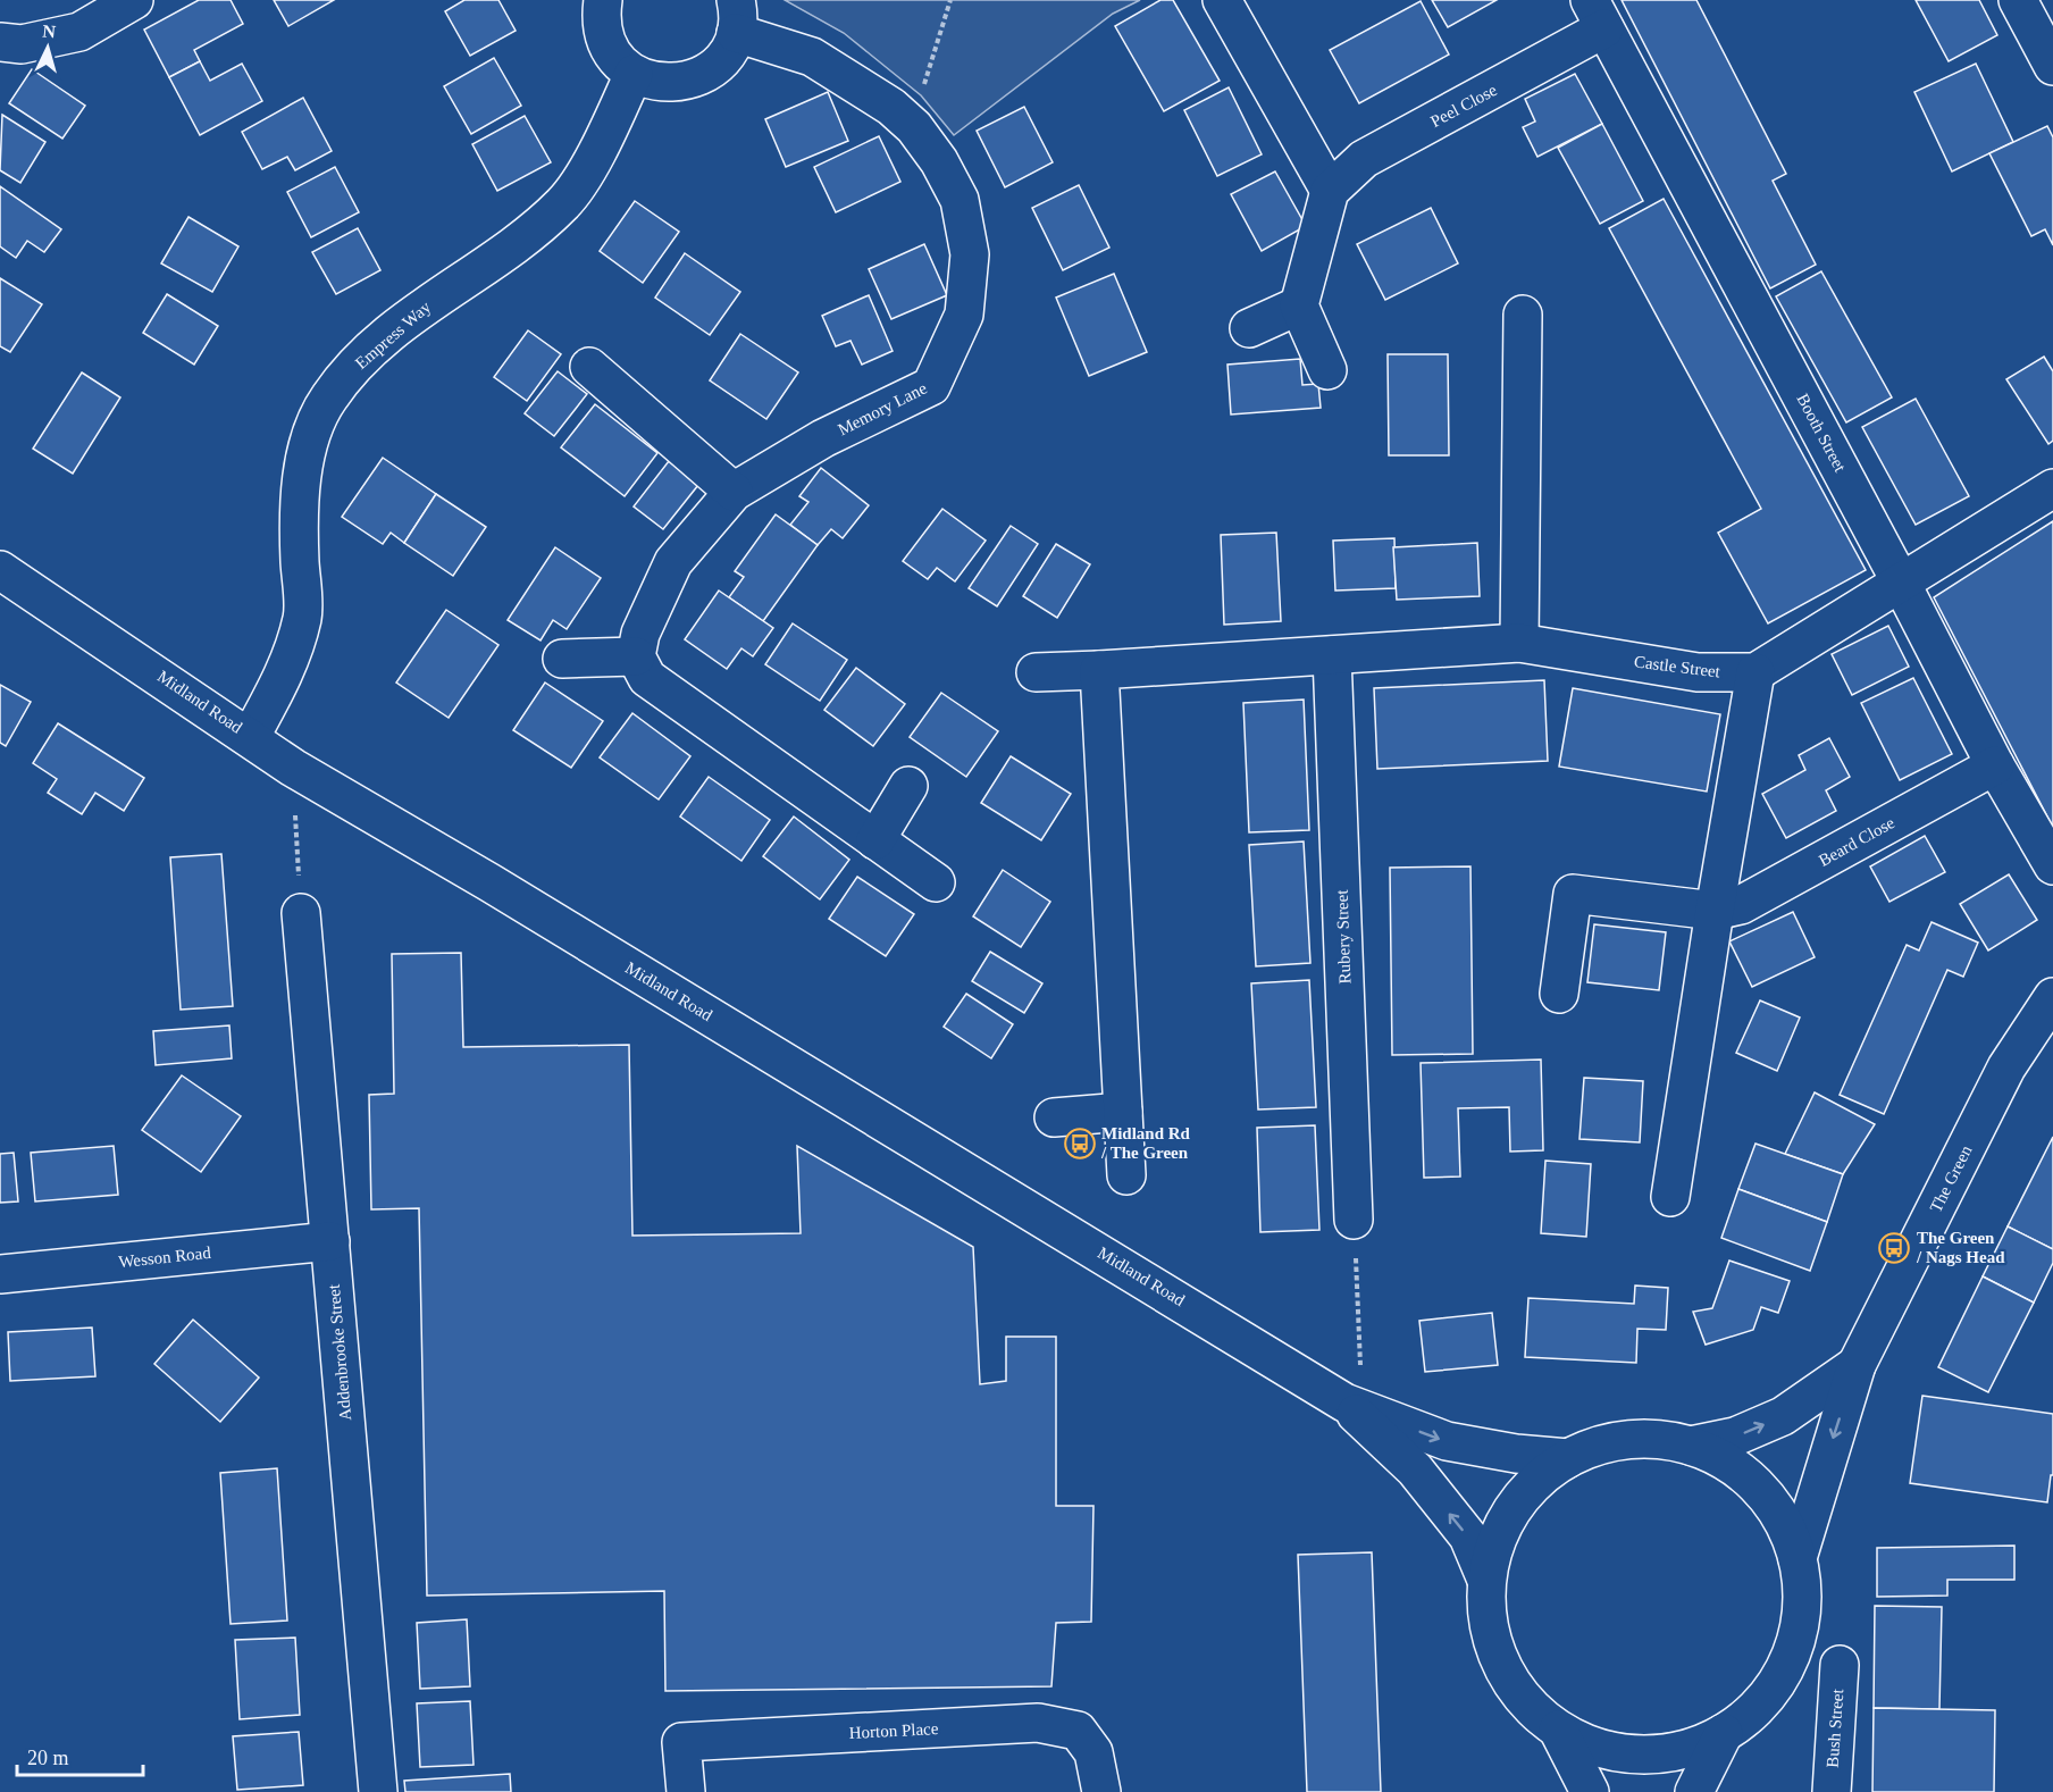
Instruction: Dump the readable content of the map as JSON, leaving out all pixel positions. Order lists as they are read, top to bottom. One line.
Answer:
{"streets":{"street":["Peel Close","Empress Way","Memory Lane","Booth Street","Castle Street","Midland Road","Beard Close","Rubery Street","The Green","Wesson Road","Addenbrooke Street","Bush Street","Horton Place"]},"crossings":[["Peel Close","Booth Street"],["Empress Way","Midland Road"],["Booth Street","Beard Close"],["Castle Street","Rubery Street"],["Wesson Road","Addenbrooke Street"]],"places":{"bus stop":["Midland Rd / The Green","The Green / Nags Head"]},"scale_bar":"20 m","north":"top"}
